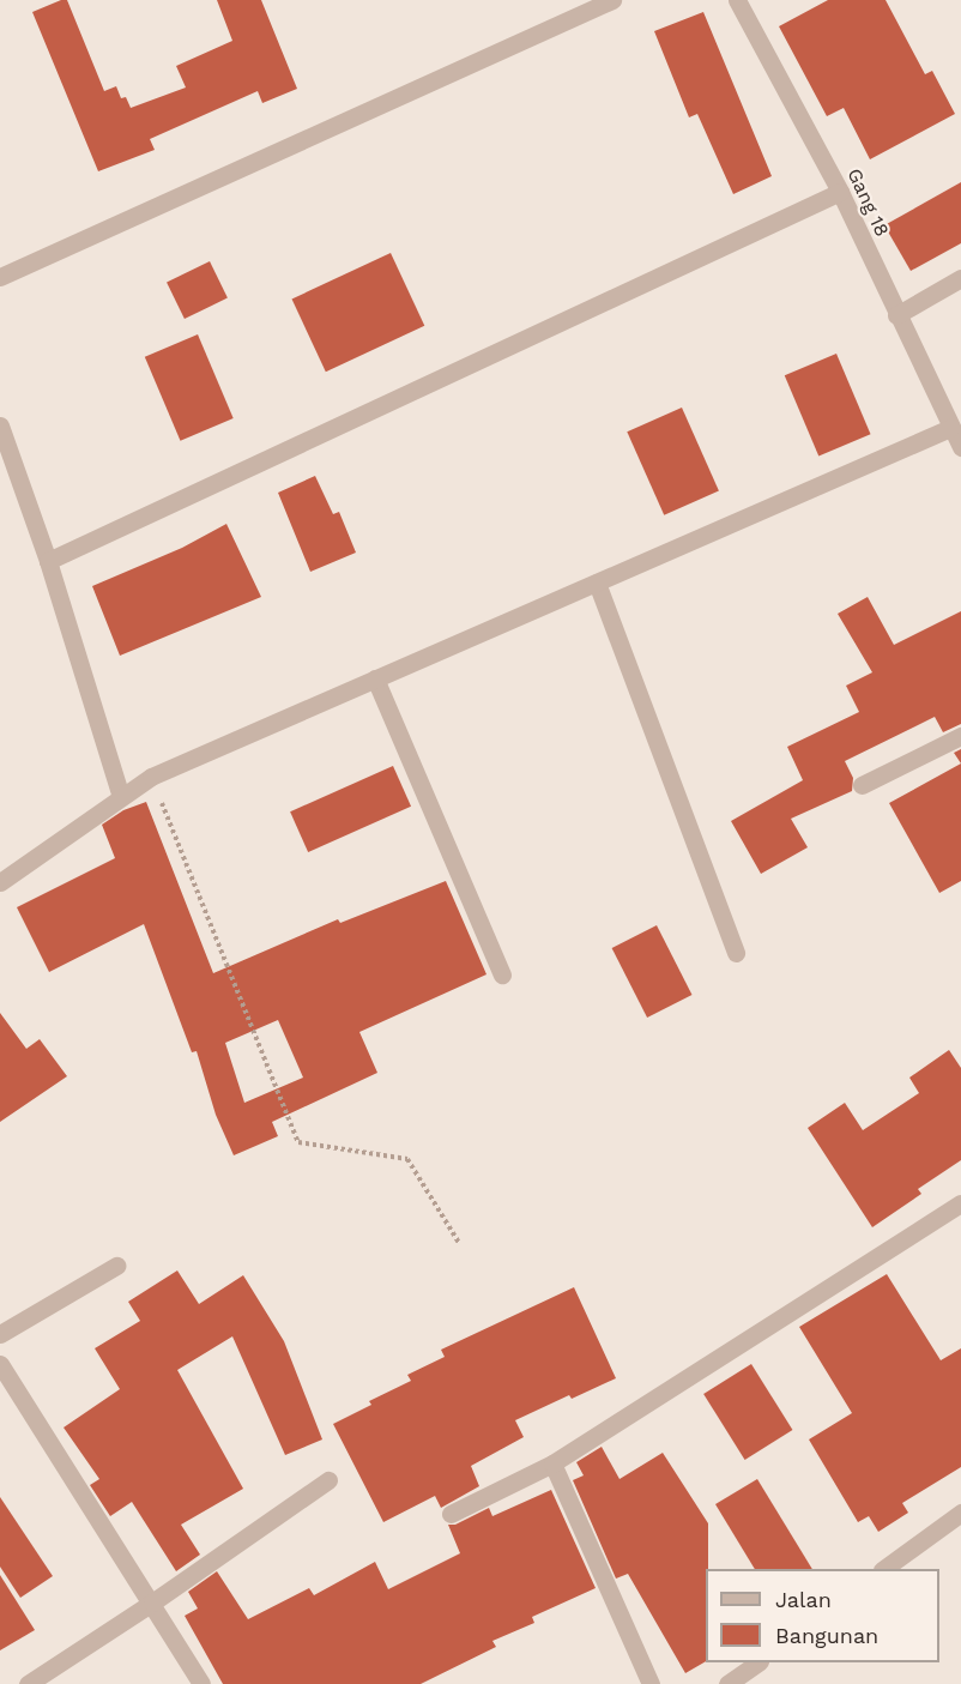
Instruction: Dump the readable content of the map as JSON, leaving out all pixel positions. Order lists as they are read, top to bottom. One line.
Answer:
{"streets":{"street":["Gang 18"]},"legend":["Jalan","Bangunan"]}
